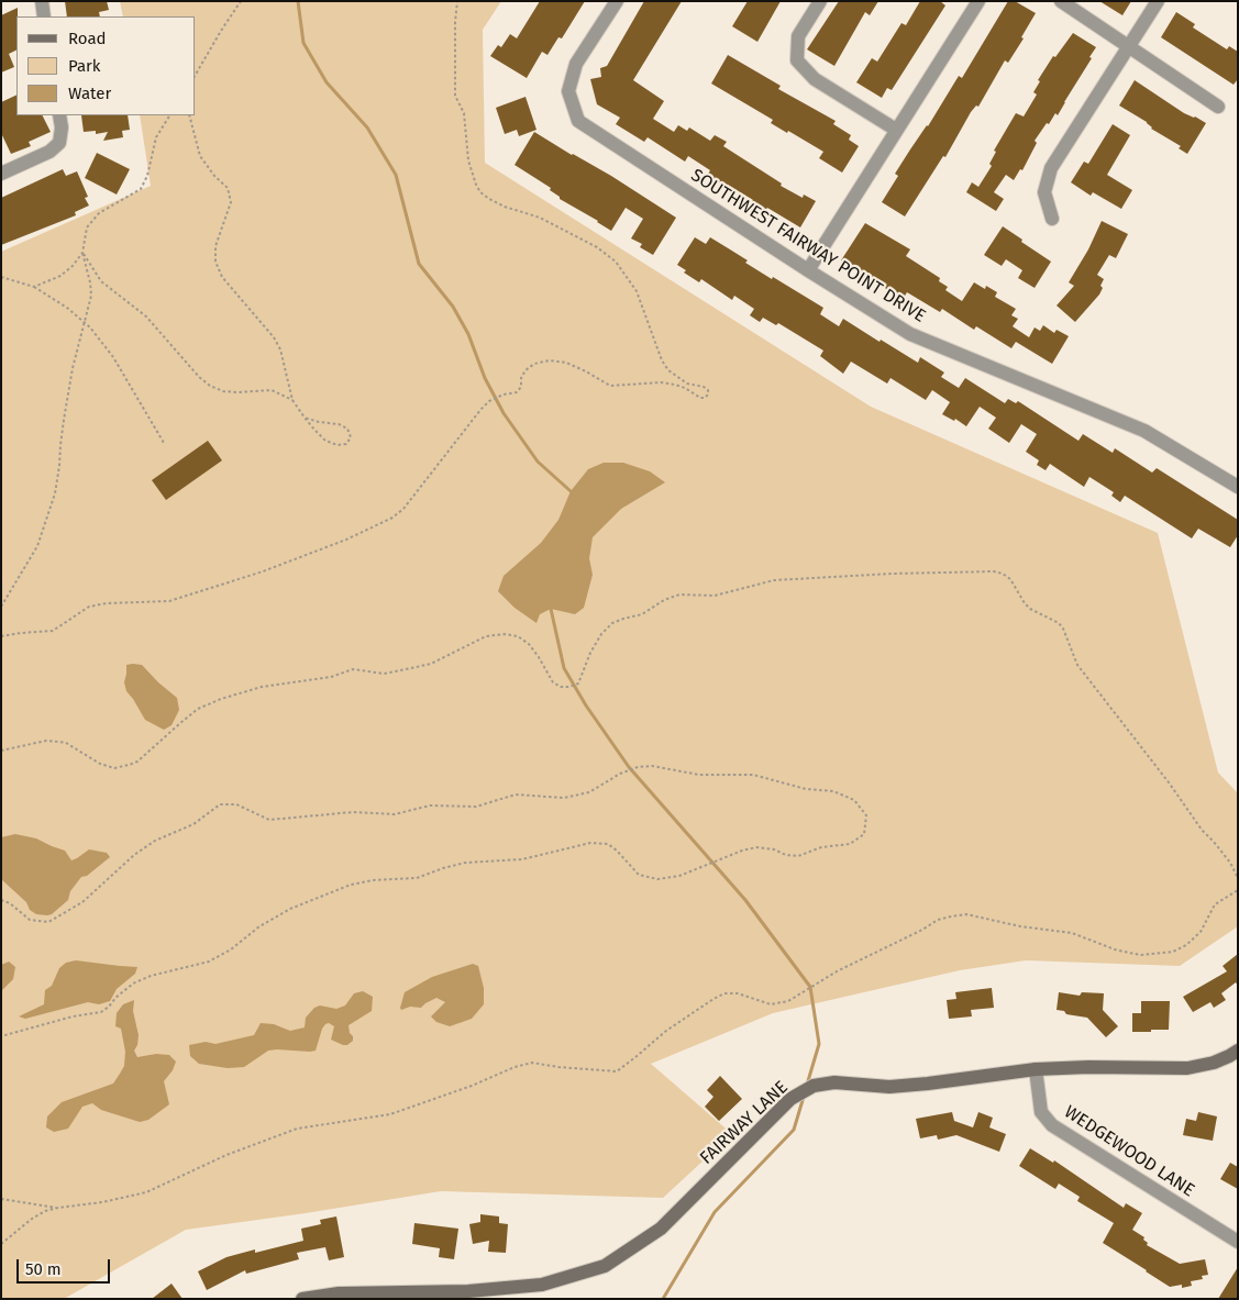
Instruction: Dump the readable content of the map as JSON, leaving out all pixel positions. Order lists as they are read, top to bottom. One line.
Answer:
{"streets":{"street":["SOUTHWEST FAIRWAY POINT DRIVE","FAIRWAY LANE","WEDGEWOOD LANE"]},"crossings":[["FAIRWAY LANE","WEDGEWOOD LANE"]],"legend":["Road","Park","Water"],"scale_bar":"50 m"}
